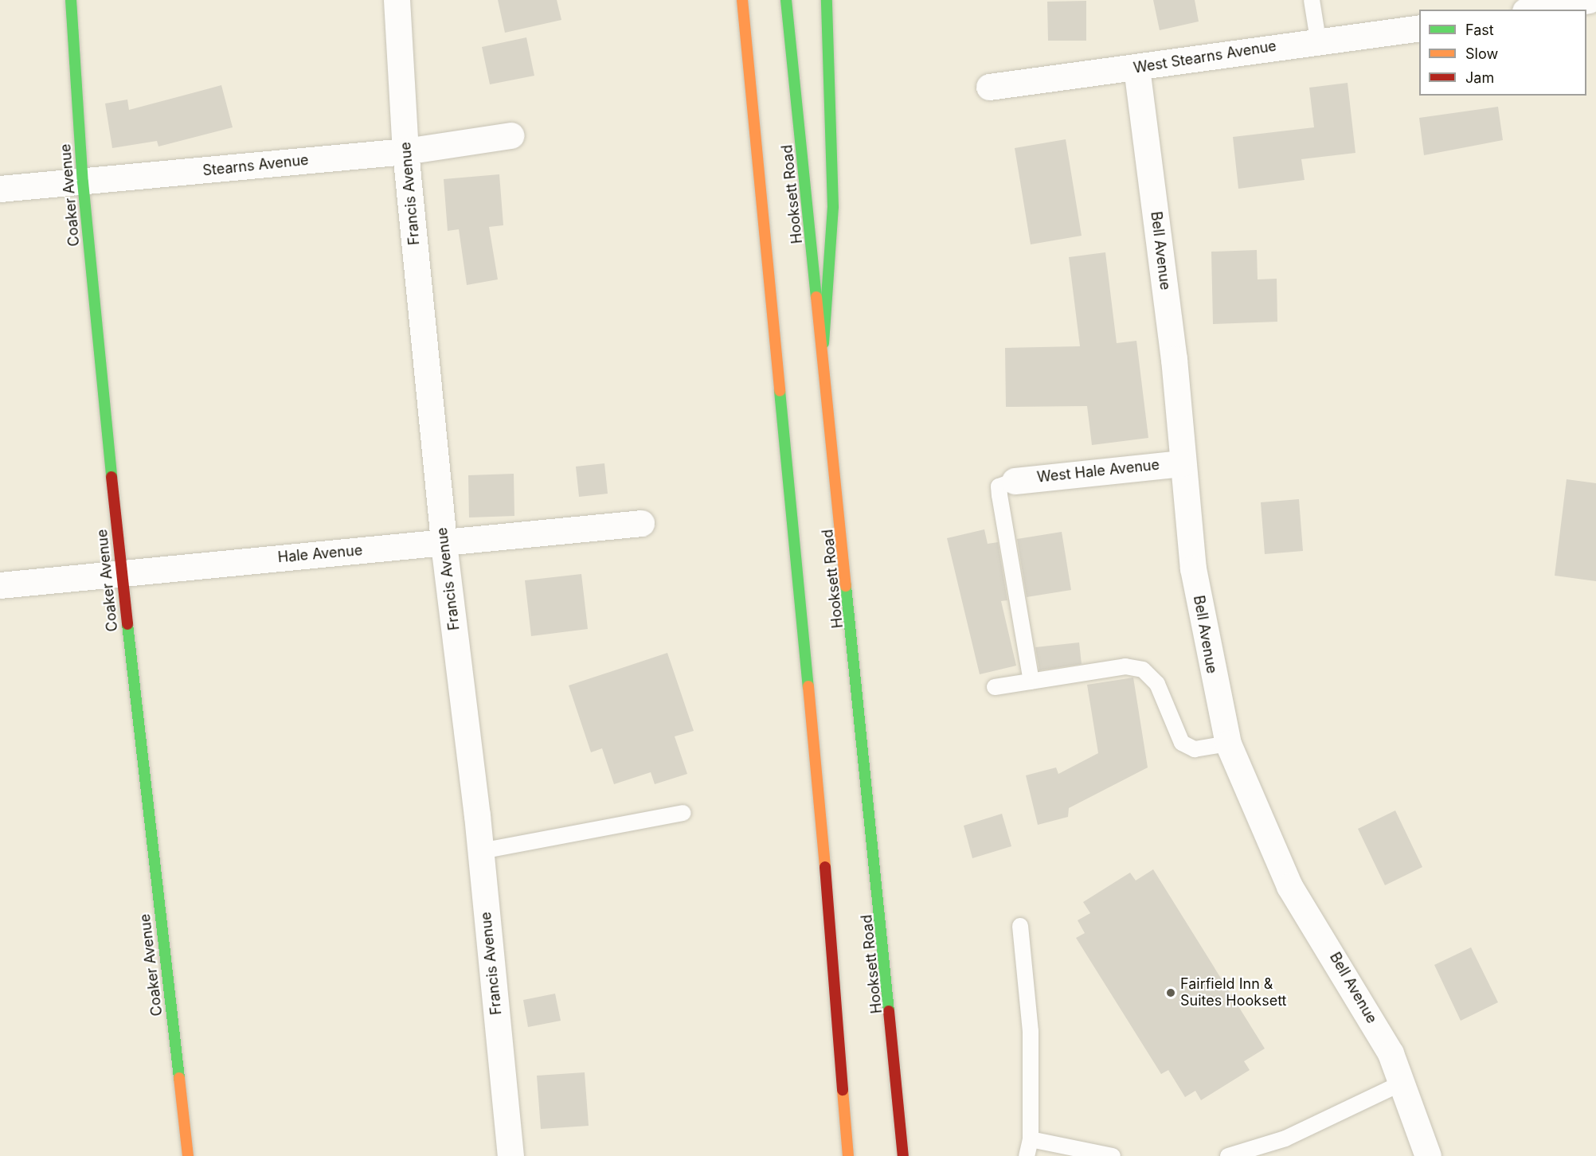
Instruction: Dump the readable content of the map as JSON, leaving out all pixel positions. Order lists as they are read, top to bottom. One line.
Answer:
{"streets":{"main road":["Hooksett Road","Coaker Avenue"],"street":["West Stearns Avenue","Stearns Avenue","Francis Avenue","Bell Avenue","West Hale Avenue","Hale Avenue"]},"crossings":[["West Stearns Avenue","Bell Avenue"],["Stearns Avenue","Francis Avenue"],["Stearns Avenue","Coaker Avenue"],["Francis Avenue","Hale Avenue"],["Coaker Avenue","Hale Avenue"],["Bell Avenue","West Hale Avenue"]],"places":["Fairfield Inn & Suites Hooksett"],"legend":["Fast","Slow","Jam"]}
